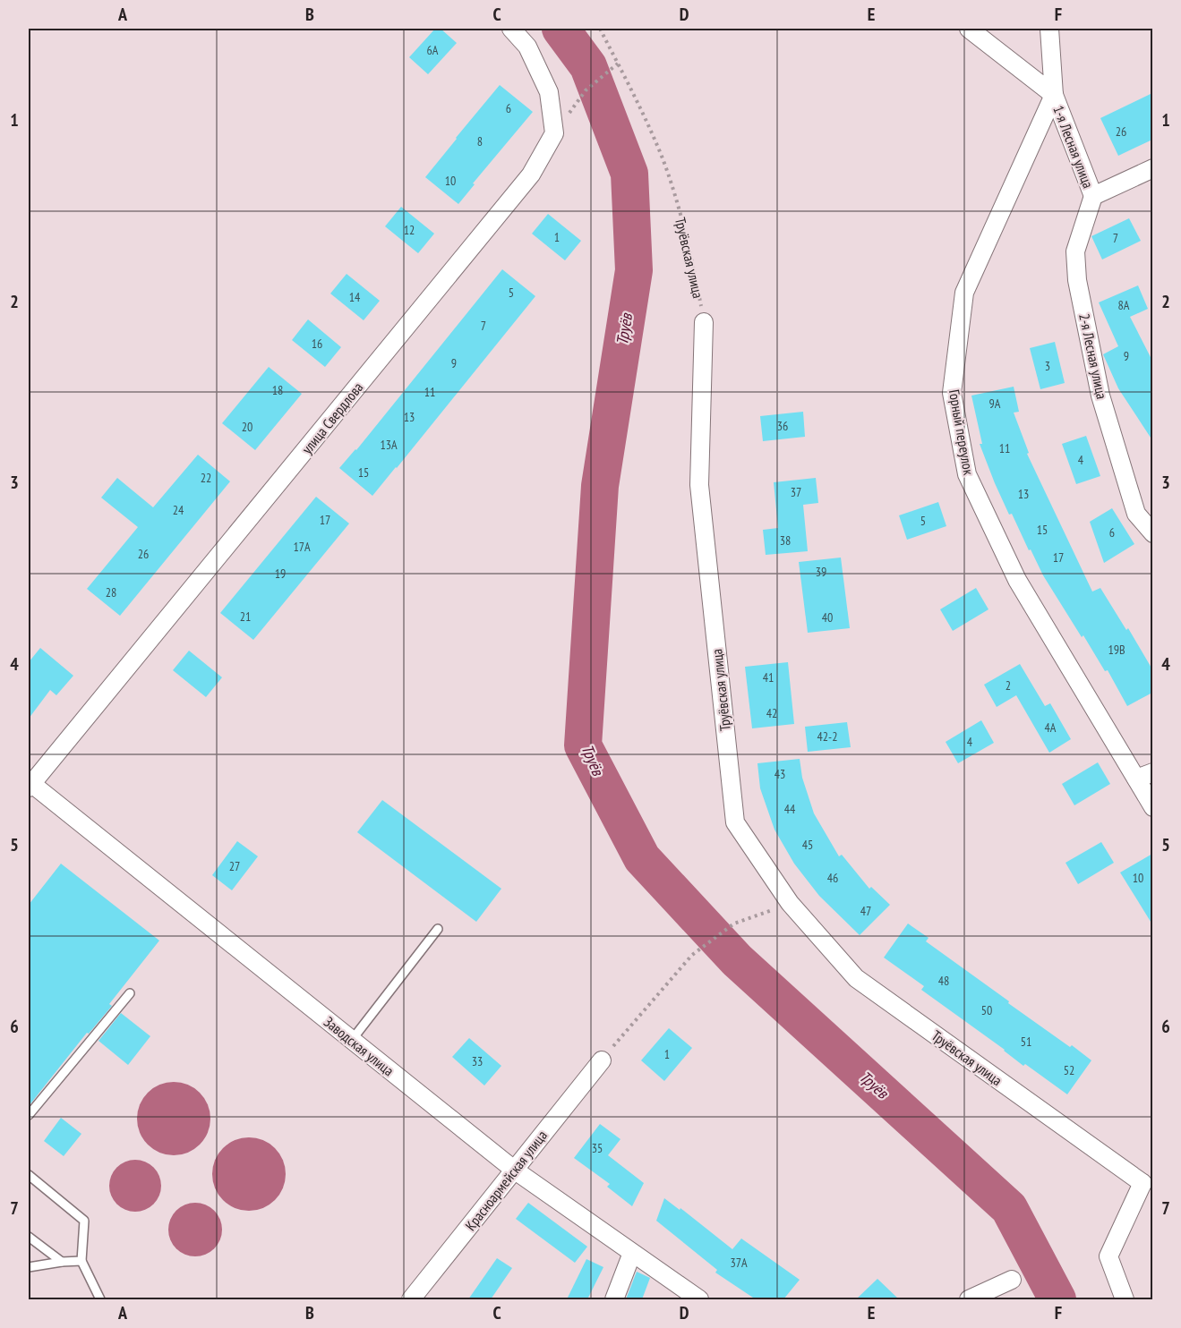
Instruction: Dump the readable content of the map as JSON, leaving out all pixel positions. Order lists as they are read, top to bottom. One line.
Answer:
{"streets":{"street":["1-я Лесная улица","Труёвская улица","2-я Лесная улица","улица Свердлова","Горный переулок","Заводская улица","Красноармейская улица"]},"crossings":[["1-я Лесная улица","2-я Лесная улица"],["1-я Лесная улица","Горный переулок"],["улица Свердлова","Заводская улица"],["Заводская улица","Красноармейская улица"]],"water":["Труёв"],"house_numbers":["6А","6","26","8","10","12","1","7","5","14","8А","7","16","9","9","3","18","11","9А","13","36","20","13А","11","4","15","22","37","13","24","17","5","15","6","38","17А","26","17","39","19","28","21","40","19В","41","2","42","4А","42-2","4","43","44","45","27","46","10","47","48","50","51","1","33","52","35","37А"],"grid":{"columns":["A","B","C","D","E","F"],"rows":["1","2","3","4","5","6","7"]}}
